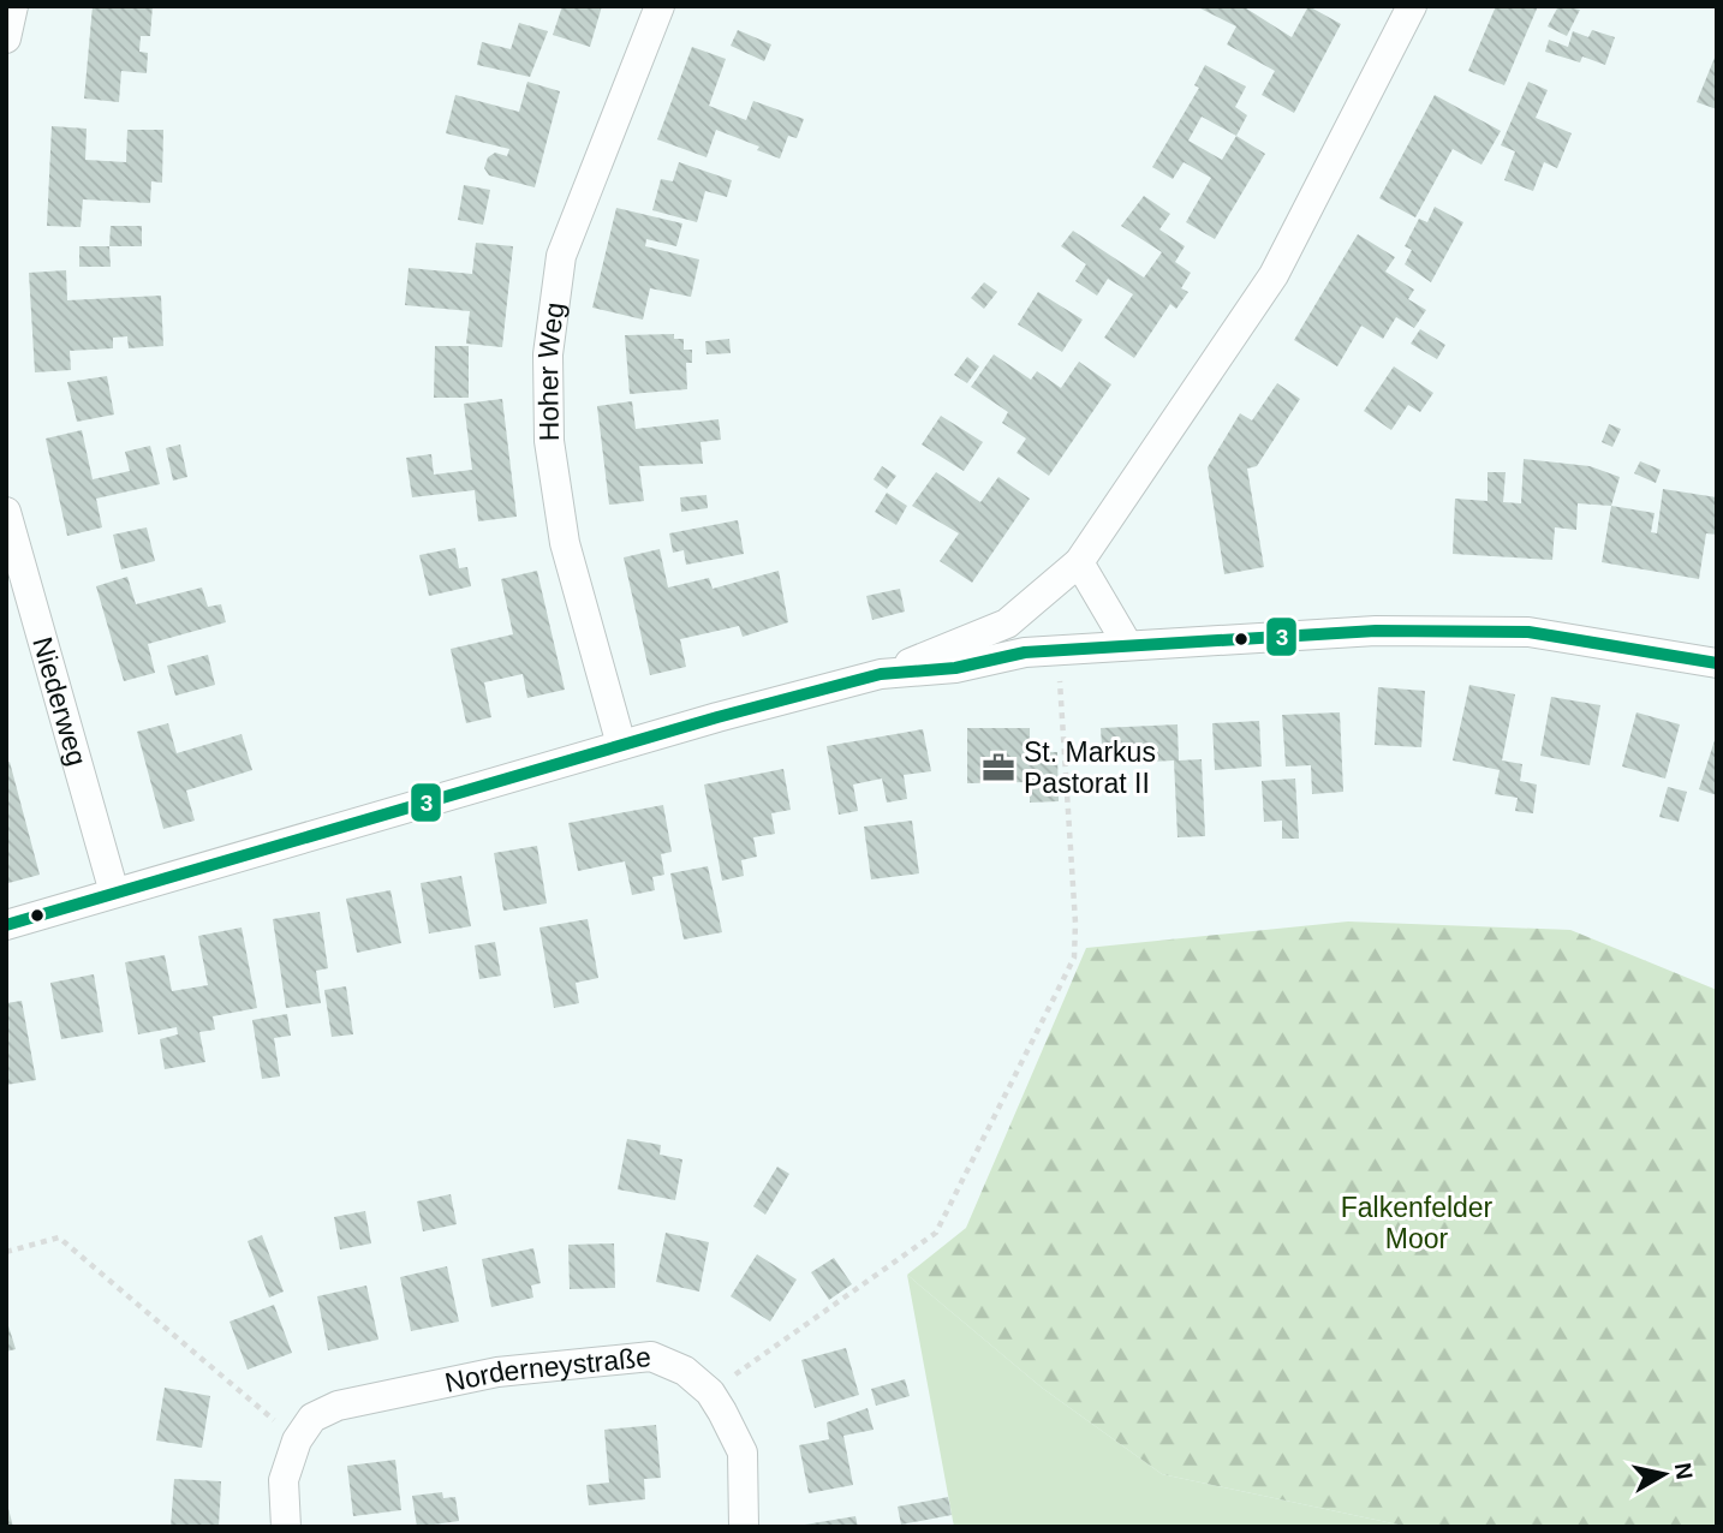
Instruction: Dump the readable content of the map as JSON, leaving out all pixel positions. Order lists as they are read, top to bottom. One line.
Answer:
{"streets":{"street":["Hoher Weg","Niederweg","Norderneystraße"]},"parks":["Falkenfelder Moor"],"places":{"office":["St. Markus Pastorat II"]},"lines":["transit line 3"],"north":"right"}
